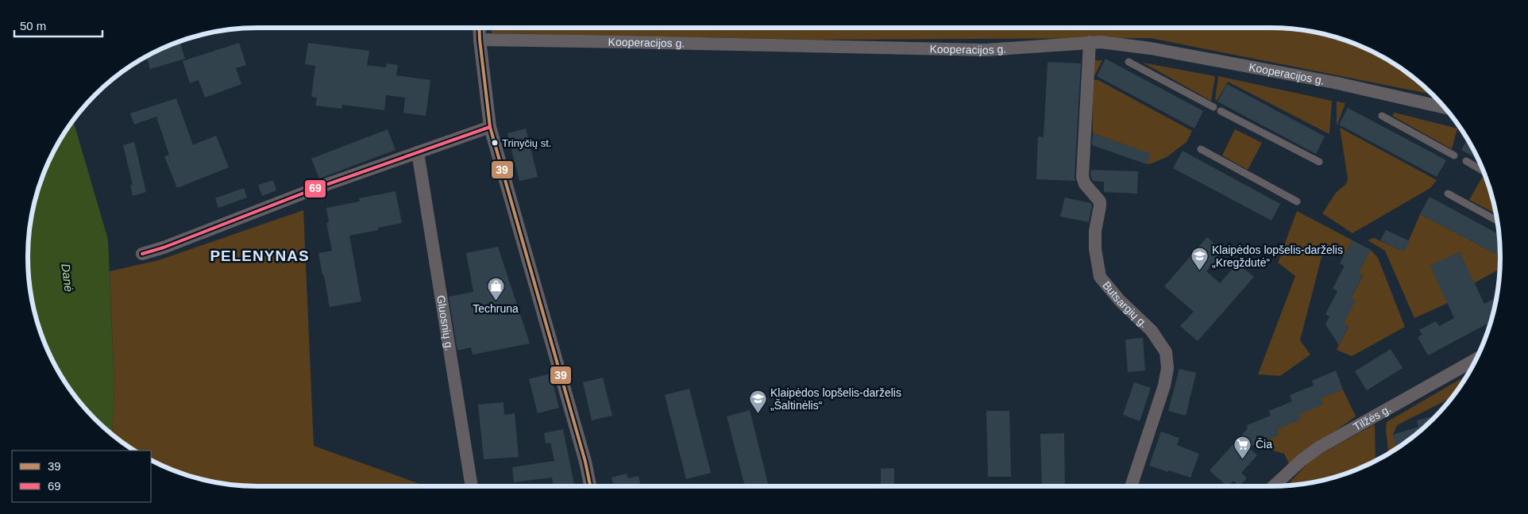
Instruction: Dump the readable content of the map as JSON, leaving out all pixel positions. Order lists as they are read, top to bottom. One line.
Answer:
{"streets":{"street":["Kooperacijos g.","Butsargių g.","Gluosnių g.","Tilžės g."]},"crossings":[["Kooperacijos g.","Butsargių g."]],"districts":["PELENYNAS"],"water":["Danė"],"places":{"other":["Trinyčių st."],"school or university":["Klaipėdos lopšelis-darželis „Kregždutė“","Klaipėdos lopšelis-darželis „Šaltinėlis“"],"shop":["Techruna"],"supermarket":["Čia"]},"lines":["transit line 39","transit line 69"],"legend":["39","69"],"scale_bar":"50 m"}
